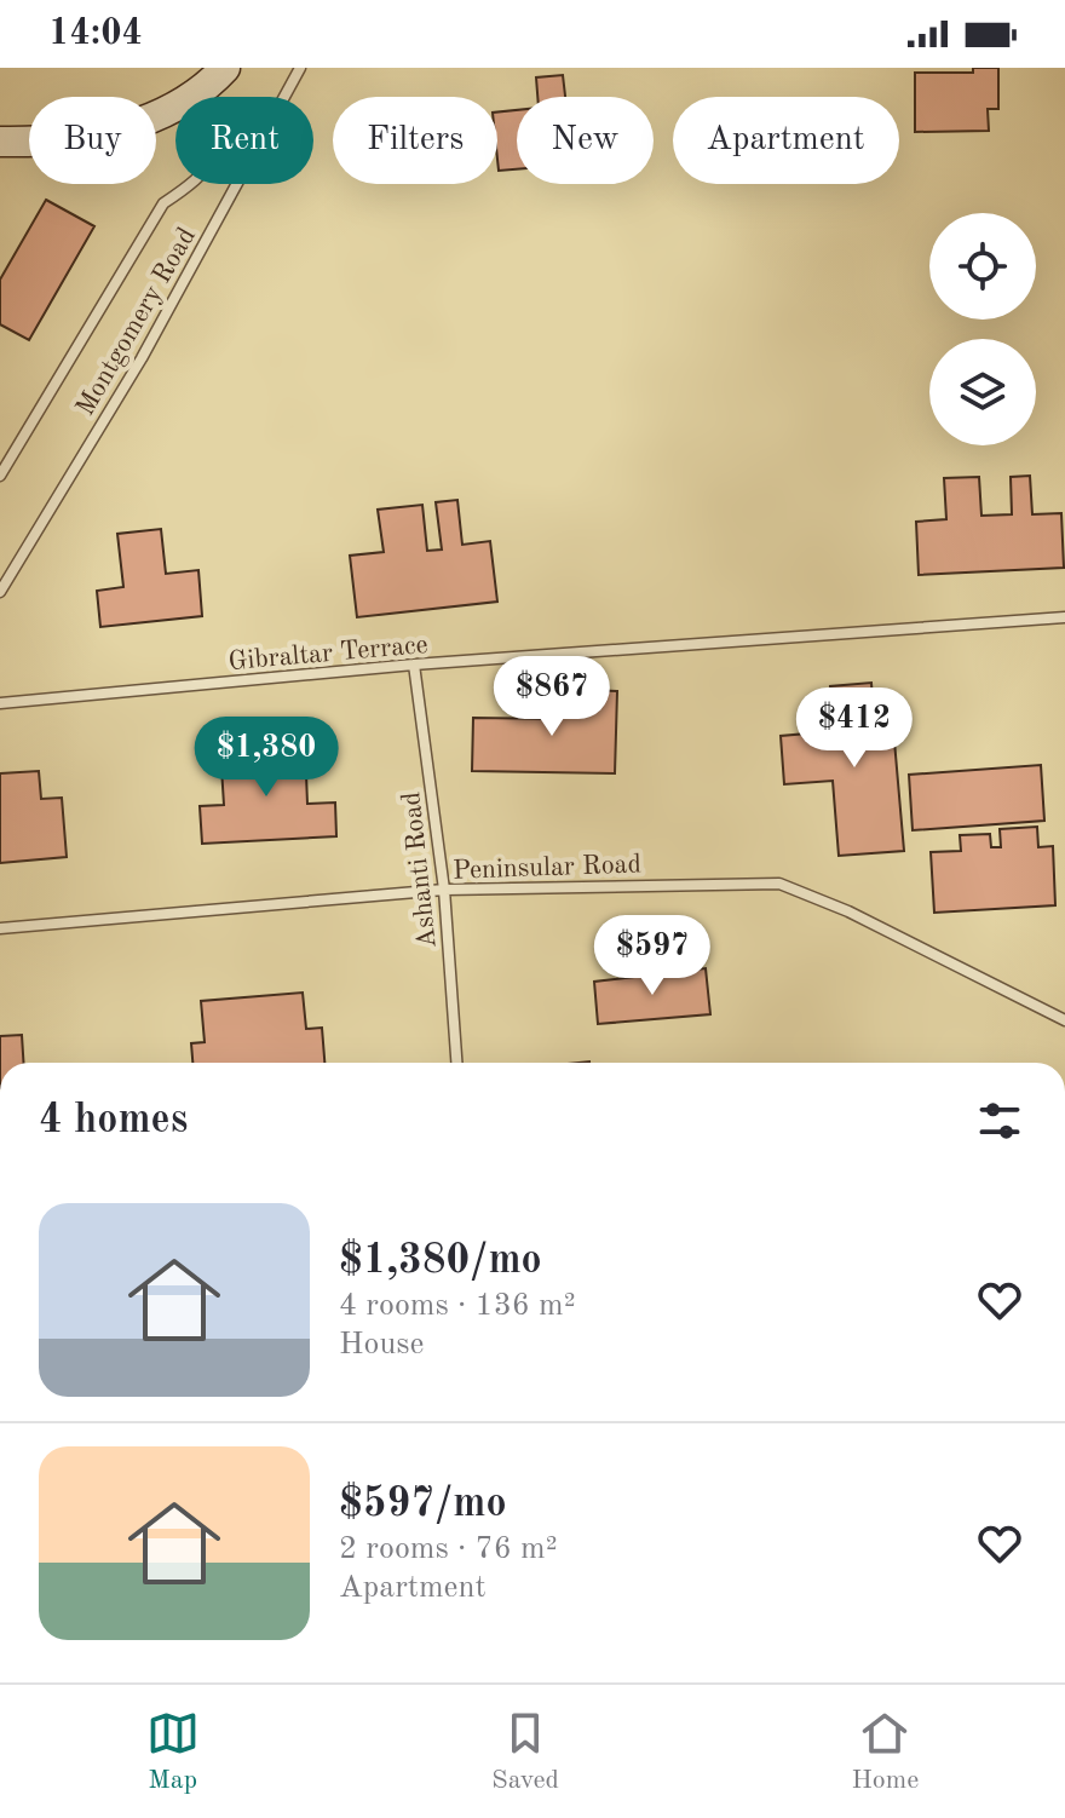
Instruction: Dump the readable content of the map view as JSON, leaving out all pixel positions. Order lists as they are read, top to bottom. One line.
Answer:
{"streets":{"lane":["Montgomery Road","Gibraltar Terrace","Peninsular Road","Ashanti Road"]},"crossings":[["Gibraltar Terrace","Ashanti Road"],["Peninsular Road","Ashanti Road"]],"page":{"status":"14:04","chip":["Buy","Rent","Filters","New","Apartment"],"price":["$867","$412","$1,380","$597"],"heading":"4 homes","list":[{"name":"$1,380/mo","note":"4 rooms · 136 m² · House"},{"name":"$597/mo","note":"2 rooms · 76 m² · Apartment"}],"tabs":["Map","Saved","Home"]}}
